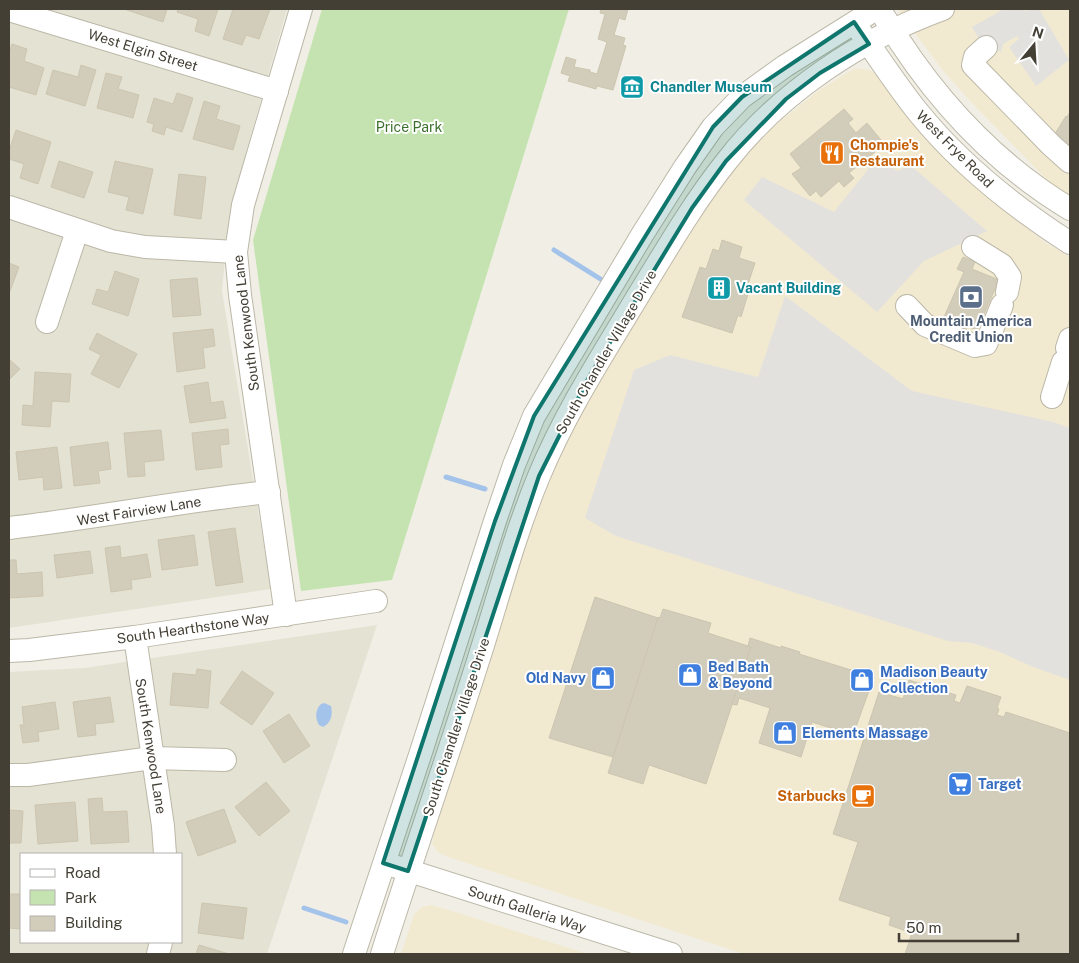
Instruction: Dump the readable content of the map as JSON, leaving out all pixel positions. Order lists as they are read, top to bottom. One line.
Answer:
{"streets":{"street":["West Elgin Street","West Frye Road","South Kenwood Lane","South Chandler Village Drive","West Fairview Lane","South Hearthstone Way","South Galleria Way"]},"crossings":[["West Elgin Street","South Kenwood Lane"],["West Frye Road","South Chandler Village Drive"],["South Kenwood Lane","West Fairview Lane"],["South Kenwood Lane","South Hearthstone Way"],["South Chandler Village Drive","South Galleria Way"]],"parks":["Price Park"],"places":{"museum":["Chandler Museum"],"restaurant":["Chompie's Restaurant"],"building":["Vacant Building"],"bank":["Mountain America Credit Union"],"shop":["Bed Bath & Beyond","Old Navy","Madison Beauty Collection","Elements Massage"],"supermarket":["Target"],"cafe":["Starbucks"]},"legend":["Road","Park","Building"],"scale_bar":"50 m","north":"top"}
